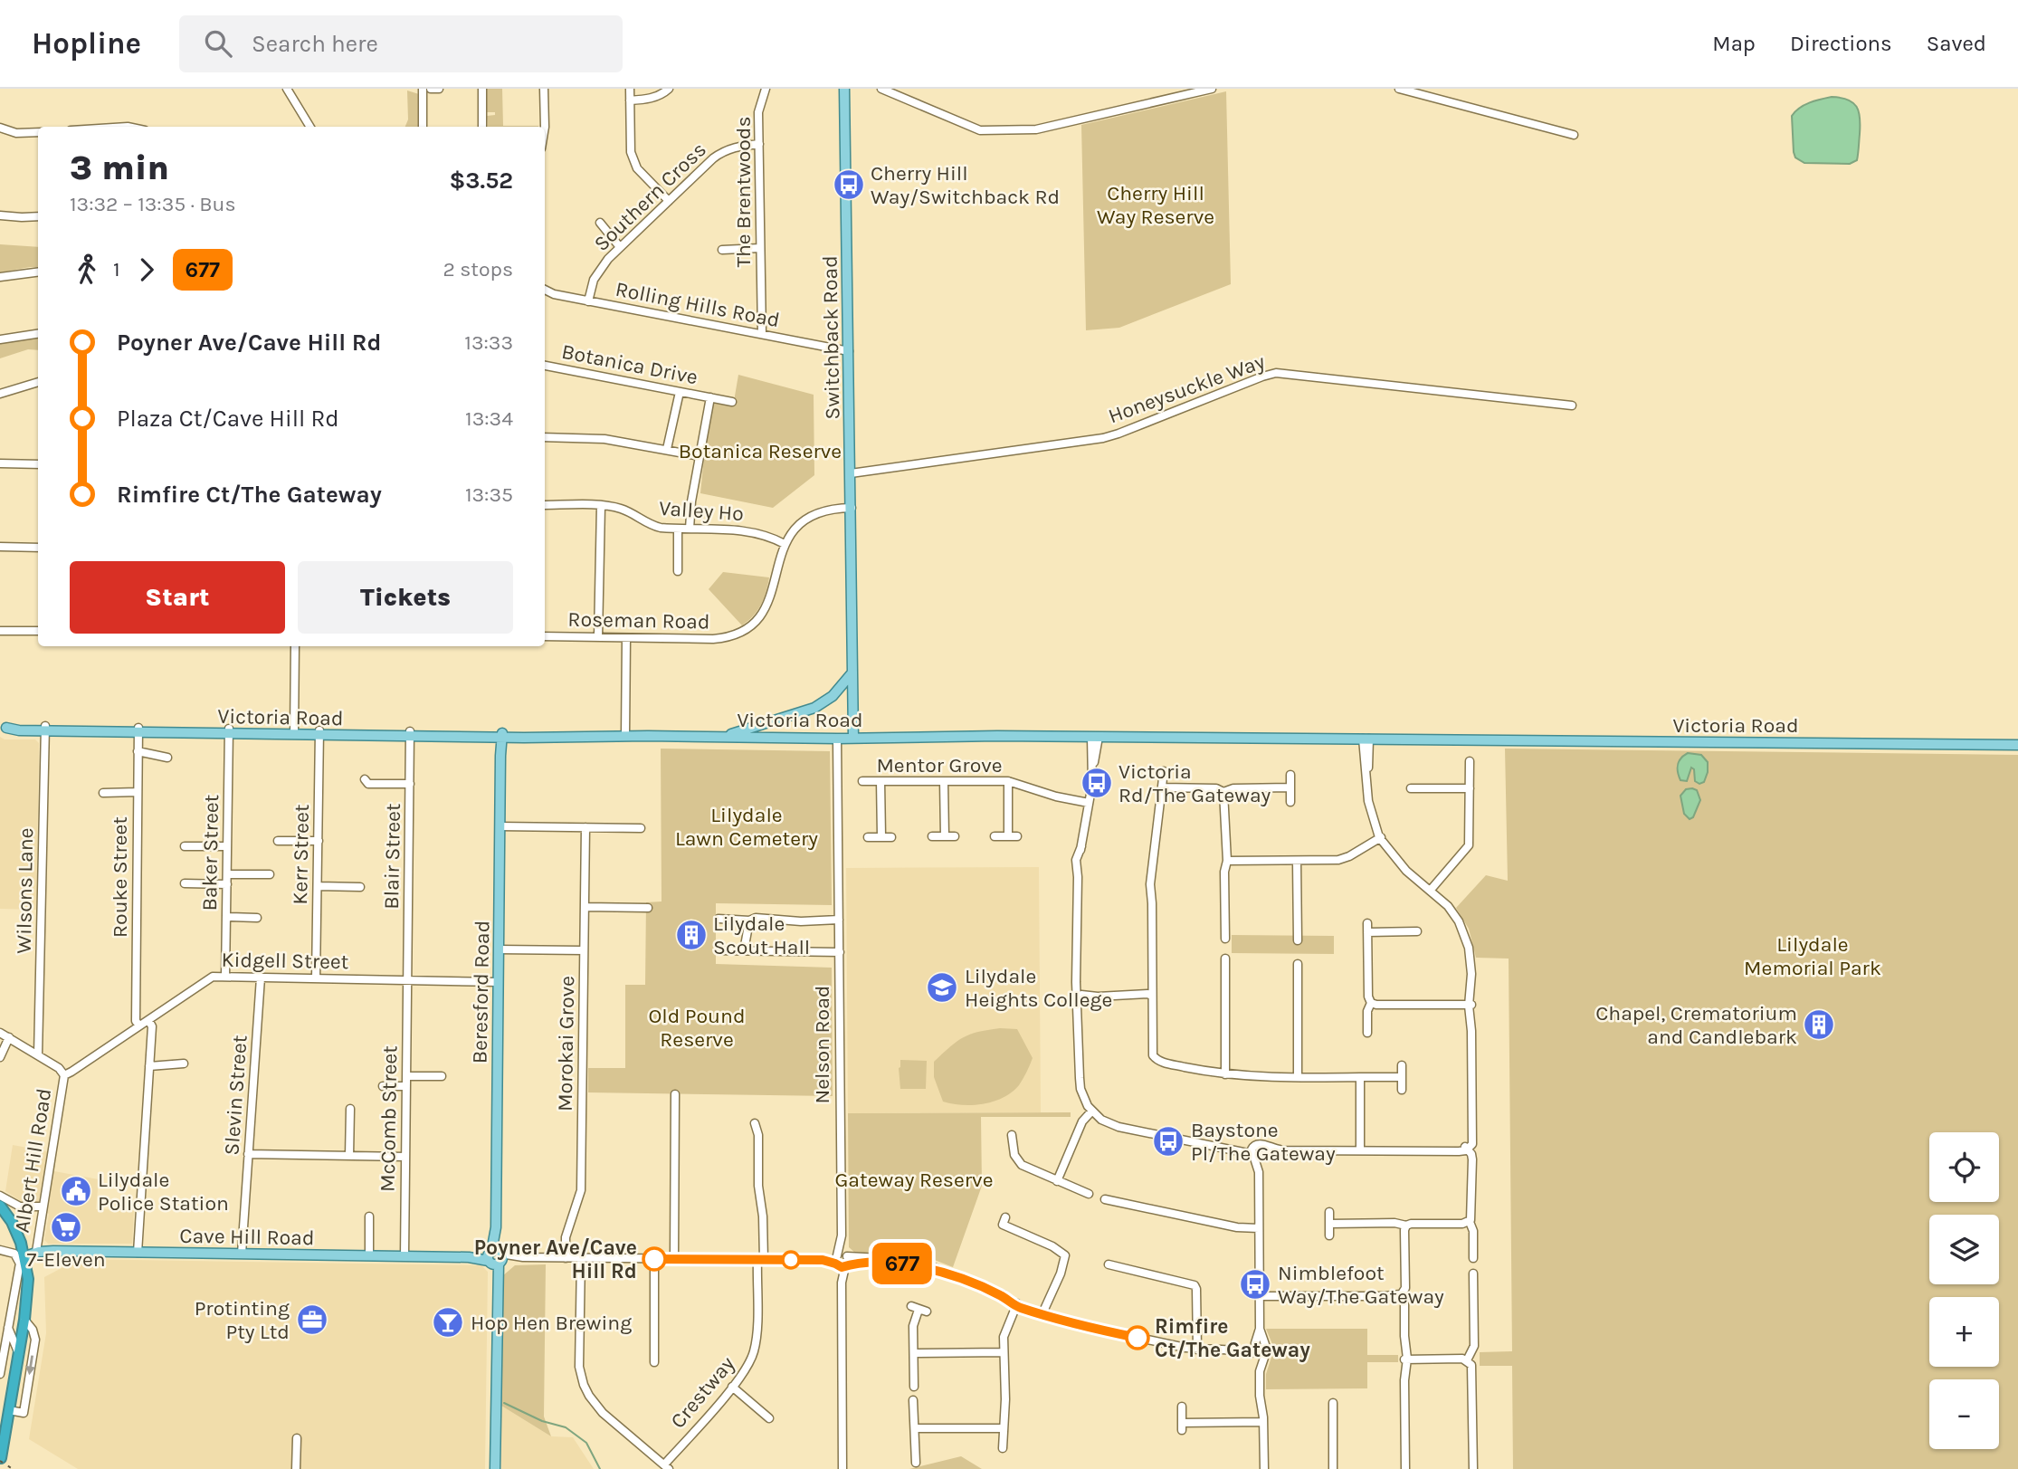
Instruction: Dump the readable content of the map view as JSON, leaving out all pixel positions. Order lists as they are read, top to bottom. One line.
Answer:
{"streets":{"main road":["Switchback Road","Victoria Road","Beresford Road","Cave Hill Road"],"street":["The Brentwoods","Southern Cross","Rolling Hills Road","Botanica Drive","Honeysuckle Way","Valley Ho","Roseman Road","Mentor Grove","Baker Street","Kerr Street","Blair Street","Rouke Street","Wilsons Lane","Kidgell Street","Morokai Grove","Nelson Road","Slevin Street","McComb Street","Albert Hill Road","Crestway"]},"crossings":[["The Brentwoods","Southern Cross"],["The Brentwoods","Rolling Hills Road"],["Southern Cross","Rolling Hills Road"],["Rolling Hills Road","Switchback Road"],["Switchback Road","Honeysuckle Way"],["Switchback Road","Roseman Road"],["Switchback Road","Victoria Road"],["Botanica Drive","Valley Ho"],["Valley Ho","Roseman Road"],["Victoria Road","Baker Street"],["Victoria Road","Kerr Street"],["Victoria Road","Blair Street"],["Victoria Road","Rouke Street"],["Victoria Road","Wilsons Lane"],["Victoria Road","Beresford Road"],["Victoria Road","Nelson Road"],["Baker Street","Kidgell Street"],["Kerr Street","Kidgell Street"],["Blair Street","Kidgell Street"],["Blair Street","McComb Street"],["Rouke Street","Kidgell Street"],["Wilsons Lane","Albert Hill Road"],["Kidgell Street","Beresford Road"],["Kidgell Street","Slevin Street"],["Kidgell Street","McComb Street"],["Kidgell Street","Albert Hill Road"],["Beresford Road","Cave Hill Road"],["Morokai Grove","Cave Hill Road"],["Nelson Road","Cave Hill Road"],["Slevin Street","Cave Hill Road"],["McComb Street","Cave Hill Road"],["Albert Hill Road","Cave Hill Road"],["Cave Hill Road","Crestway"]],"parks":["Cherry Hill Way Reserve","Botanica Reserve","Lilydale Lawn Cemetery","Lilydale Memorial Park","Old Pound Reserve","Gateway Reserve"],"places":{"bus stop":["Cherry Hill Way/Switchback Rd","Victoria Rd/The Gateway","Baystone Pl/The Gateway","Nimblefoot Way/The Gateway"],"building":["Lilydale Scout Hall","Chapel, Crematorium and Candlebark"],"school or university":["Lilydale Heights College"],"public building":["Lilydale Police Station"],"supermarket":["7-Eleven"],"other":["Poyner Ave/Cave Hill Rd","Rimfire Ct/The Gateway"],"office":["Protinting Pty Ltd"],"bar":["Hop Hen Brewing"]},"lines":["bus line 677"],"page":{"header":"Hopline","search":"Search here","nav":["Map","Directions","Saved"],"on_map":"677","heading":["3 min","13:32 – 13:35 · Bus","$3.52"],"legs":["1","677","2 stops"],"list":[{"name":"Poyner Ave/Cave Hill Rd","value":"13:33"},{"name":"Plaza Ct/Cave Hill Rd","value":"13:34"},{"name":"Rimfire Ct/The Gateway","value":"13:35"}],"buttons":["Start","Tickets"],"map_buttons":["+","−"]}}
